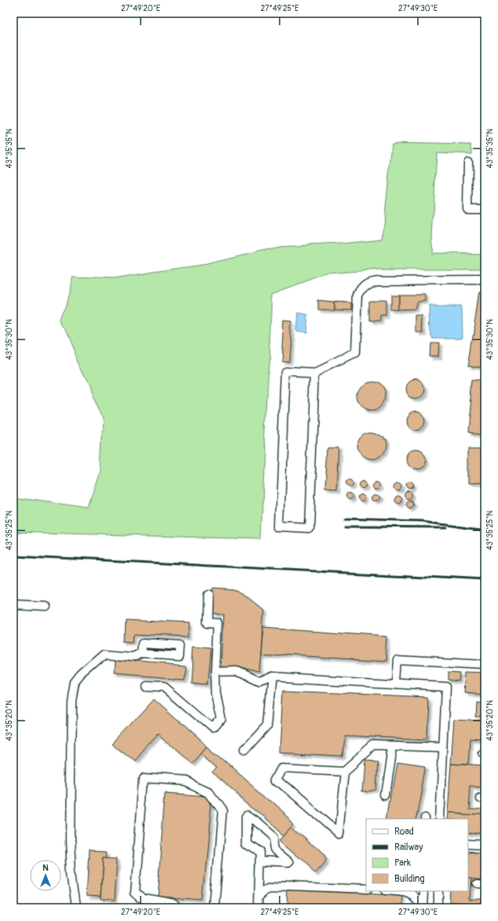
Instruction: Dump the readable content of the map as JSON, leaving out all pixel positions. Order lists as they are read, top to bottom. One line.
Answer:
{"legend":["Road","Railway","Park","Building"],"north":"top","coordinates":["27°49'20\"E","27°49'25\"E","27°49'30\"E","43°35'35\"N","43°35'30\"N","43°35'25\"N","43°35'20\"N"]}
